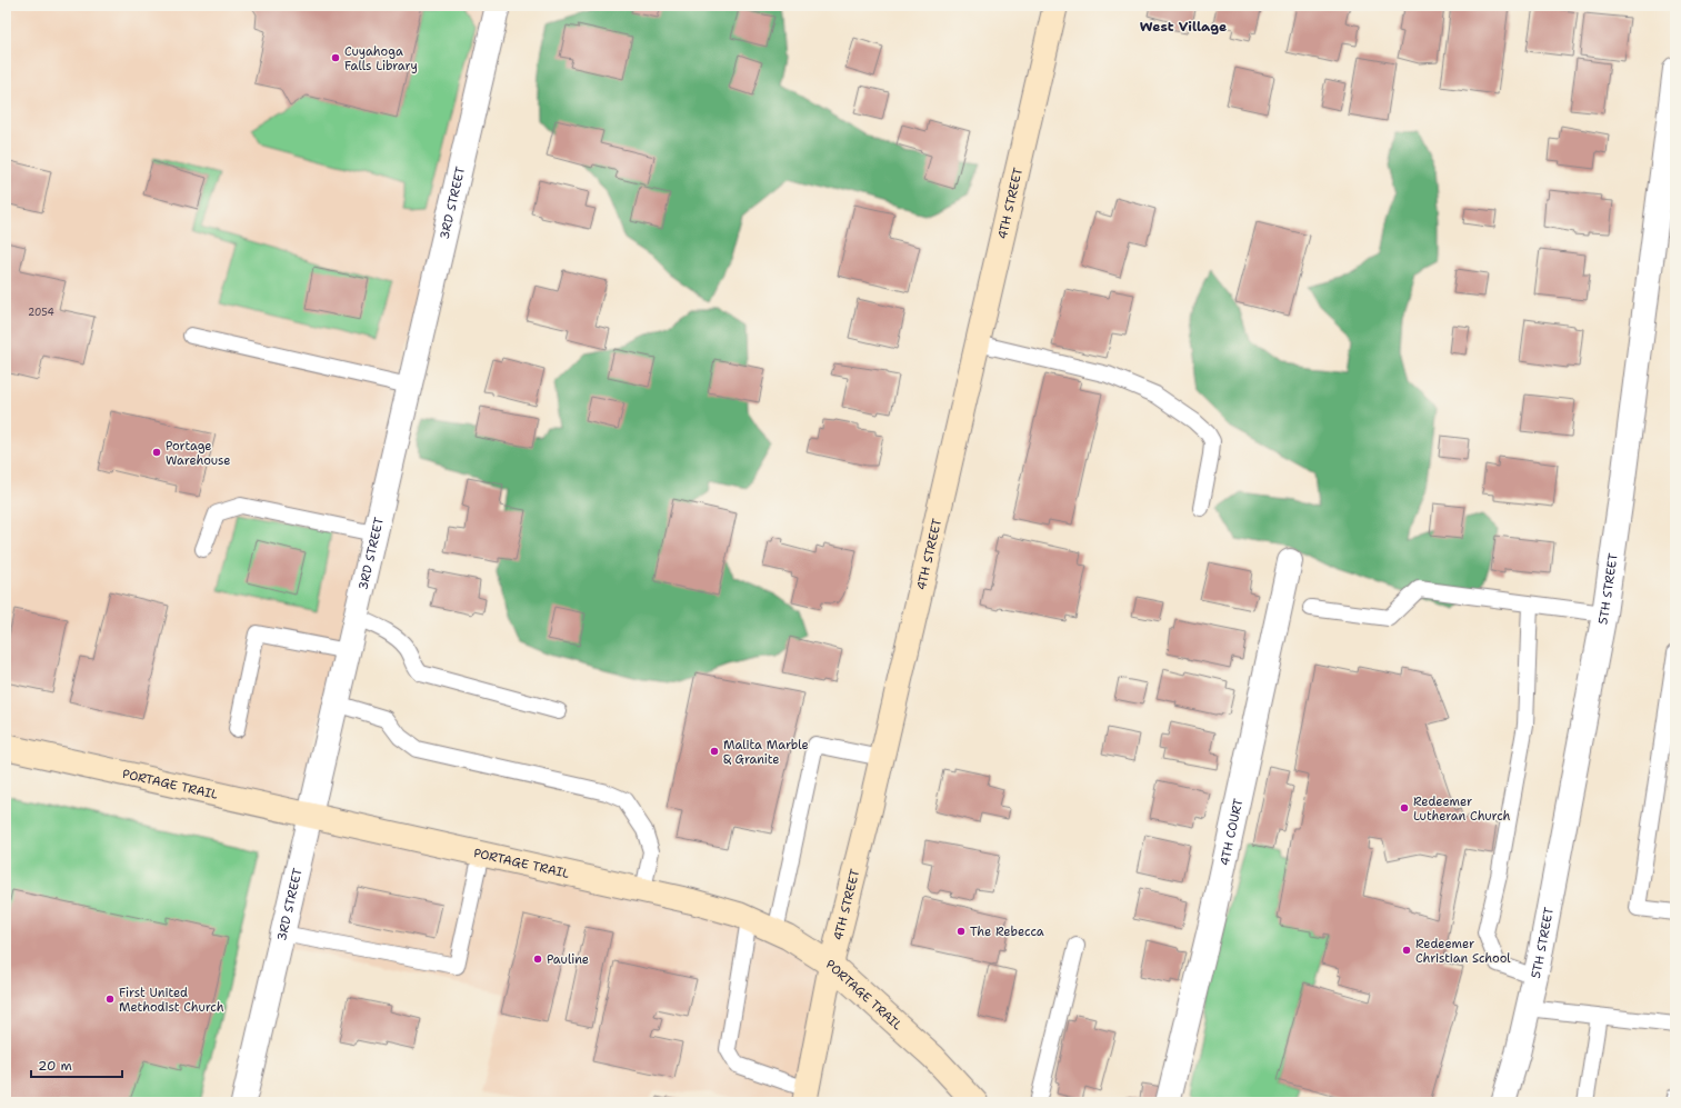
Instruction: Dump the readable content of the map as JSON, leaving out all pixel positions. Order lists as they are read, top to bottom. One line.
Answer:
{"streets":{"street":["3RD STREET","4TH STREET","5TH STREET","PORTAGE TRAIL","4TH COURT"]},"crossings":[["3RD STREET","PORTAGE TRAIL"],["4TH STREET","PORTAGE TRAIL"]],"districts":["West Village"],"places":["Cuyahoga Falls Library","Portage Warehouse","Malita Marble & Granite","Redeemer Lutheran Church","The Rebecca","Redeemer Christian School","Pauline","First United Methodist Church"],"house_numbers":["2054"],"scale_bar":"20 m"}
